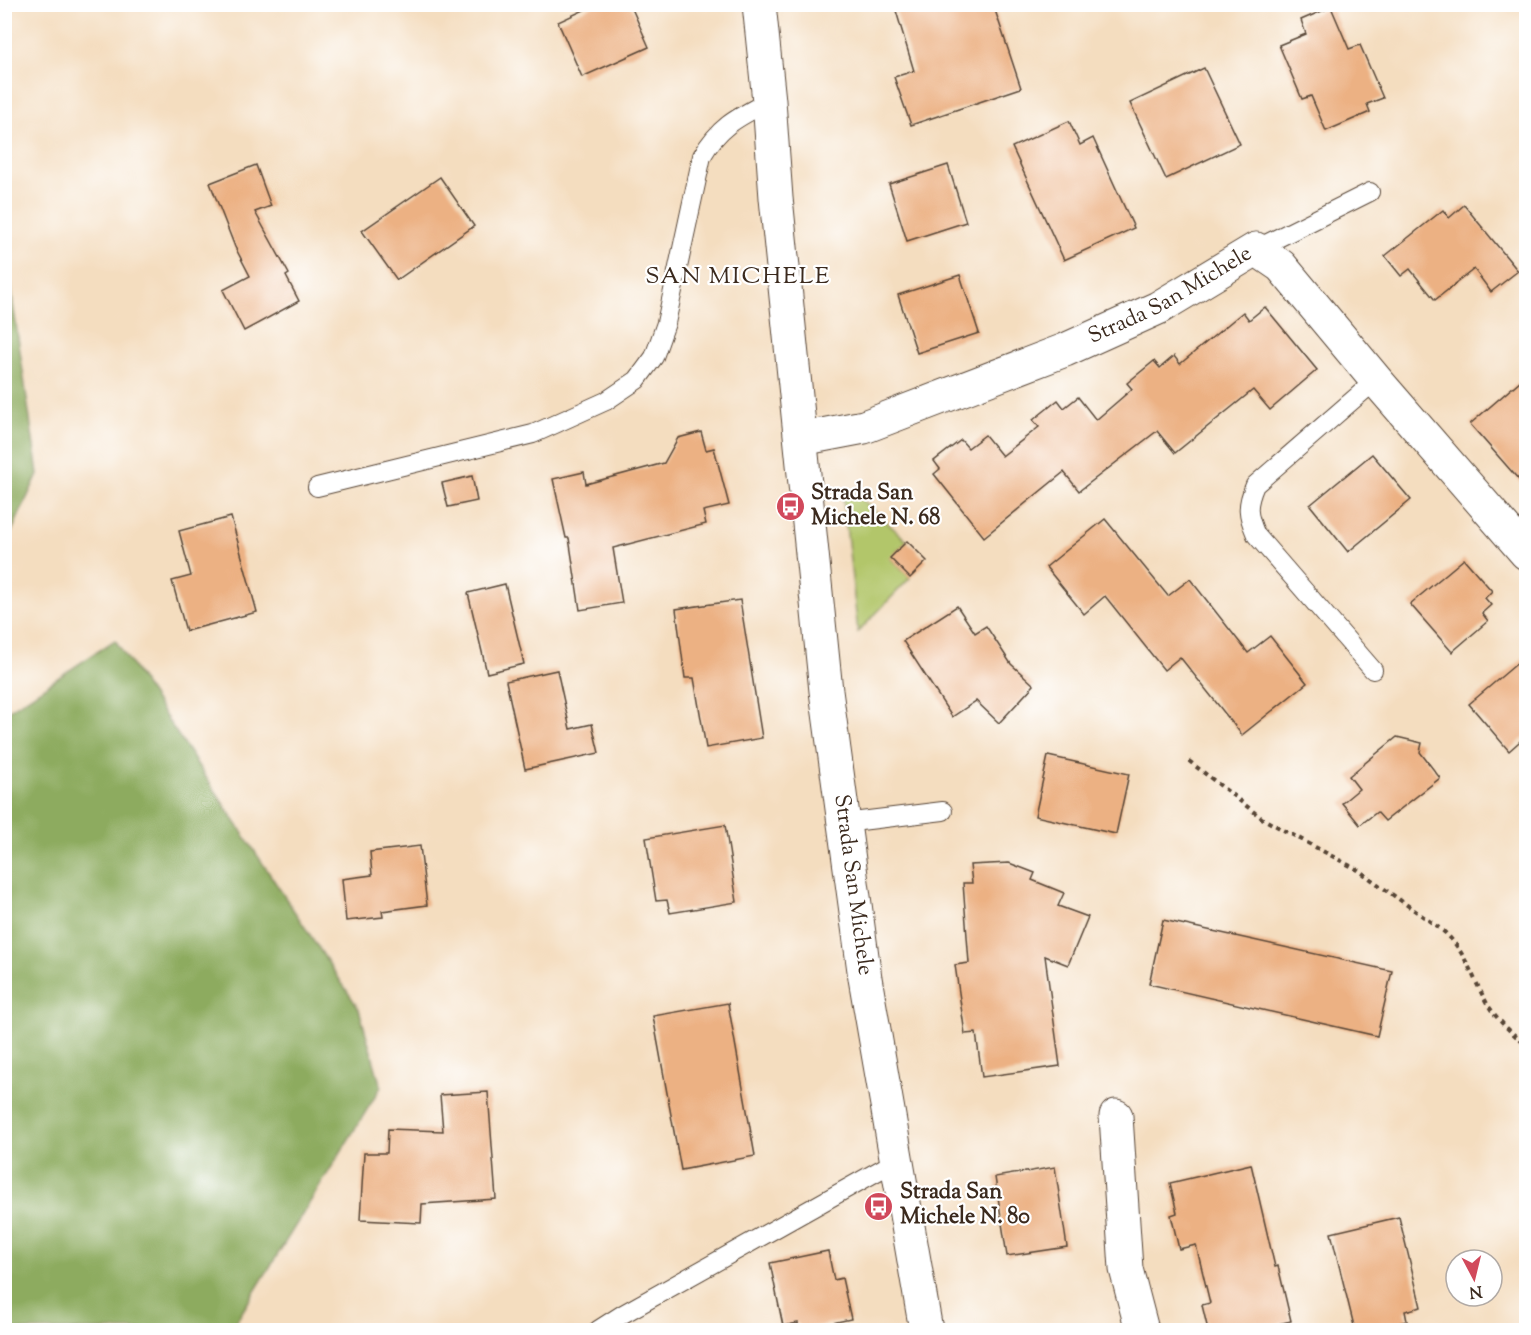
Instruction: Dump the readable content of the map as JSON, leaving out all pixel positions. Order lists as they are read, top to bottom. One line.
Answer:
{"streets":{"street":["Strada San Michele"]},"districts":["SAN MICHELE"],"places":{"bus stop":["Strada San Michele N. 68","Strada San Michele N. 80"]},"north":"bottom"}
